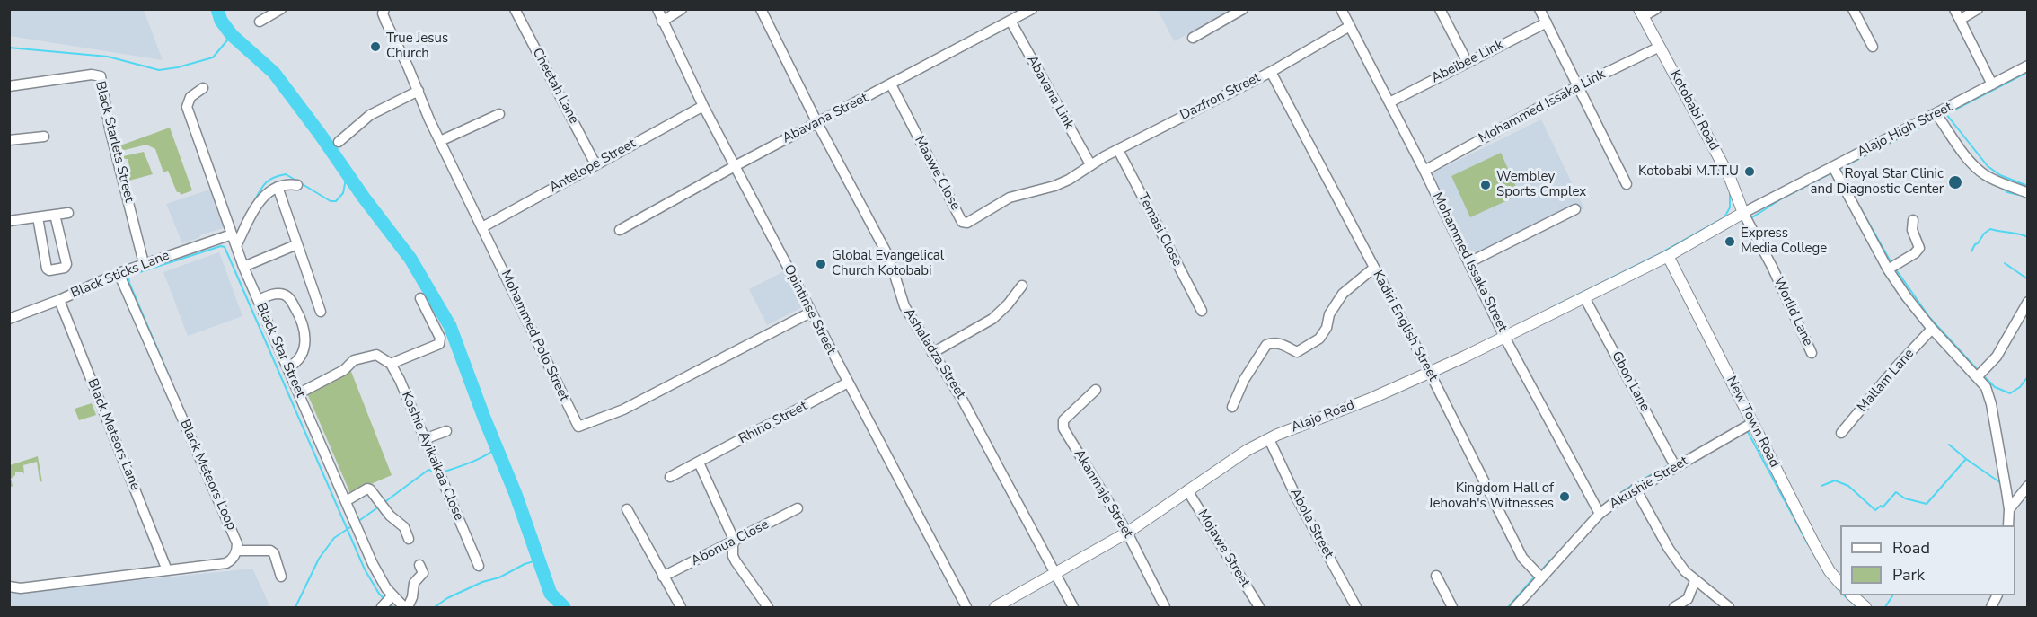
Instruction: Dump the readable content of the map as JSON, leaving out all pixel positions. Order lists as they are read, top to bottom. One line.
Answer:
{"streets":{"street":["Abeibee Link","Cheetah Lane","Abavana Link","Dazfron Street","Mohammed Issaka Link","Kotobabi Road","Abavana Street","Alajo High Street","Black Starlets Street","Antelope Street","Maawe Close","Temasi Close","Mohammed Issaka Street","Black Sticks Lane","Opintinse Street","Worlid Lane","Kadiri English Street","Mohammed Polo Street","Black Star Street","Ashaladza Street","Mallam Lane","Gbon Lane","Alajo Road","New Town Road","Rhino Street","Black Meteors Lane","Koshie Ayikaikaa Close","Black Meteors Loop","Akushie Street","Akanmaje Street","Abola Street","Abonua Close","Mojawe Street"]},"crossings":[["Abeibee Link","Mohammed Issaka Street"],["Cheetah Lane","Antelope Street"],["Abavana Link","Dazfron Street"],["Abavana Link","Abavana Street"],["Abavana Link","Maawe Close"],["Dazfron Street","Maawe Close"],["Dazfron Street","Temasi Close"],["Dazfron Street","Mohammed Issaka Street"],["Dazfron Street","Kadiri English Street"],["Mohammed Issaka Link","Kotobabi Road"],["Mohammed Issaka Link","Mohammed Issaka Street"],["Kotobabi Road","Alajo High Street"],["Kotobabi Road","Worlid Lane"],["Abavana Street","Maawe Close"],["Abavana Street","Opintinse Street"],["Abavana Street","Ashaladza Street"],["Alajo High Street","Worlid Lane"],["Alajo High Street","Alajo Road"],["Alajo High Street","New Town Road"],["Black Starlets Street","Black Sticks Lane"],["Antelope Street","Opintinse Street"],["Antelope Street","Mohammed Polo Street"],["Mohammed Issaka Street","Alajo Road"],["Mohammed Issaka Street","Akushie Street"],["Black Sticks Lane","Black Star Street"],["Black Sticks Lane","Black Meteors Lane"],["Black Sticks Lane","Black Meteors Loop"],["Opintinse Street","Mohammed Polo Street"],["Opintinse Street","Rhino Street"],["Kadiri English Street","Alajo Road"],["Kadiri English Street","Akushie Street"],["Ashaladza Street","Alajo Road"],["Gbon Lane","Alajo Road"],["Gbon Lane","Akushie Street"],["Alajo Road","New Town Road"],["Alajo Road","Akanmaje Street"],["Alajo Road","Abola Street"],["Alajo Road","Mojawe Street"],["New Town Road","Akushie Street"]],"places":["True Jesus Church","Kotobabi M.T.T.U","Royal Star Clinic and Diagnostic Center","Wembley Sports Cmplex","Express Media College","Global Evangelical Church Kotobabi","Kingdom Hall of Jehovah's Witnesses"],"legend":["Road","Park"]}
